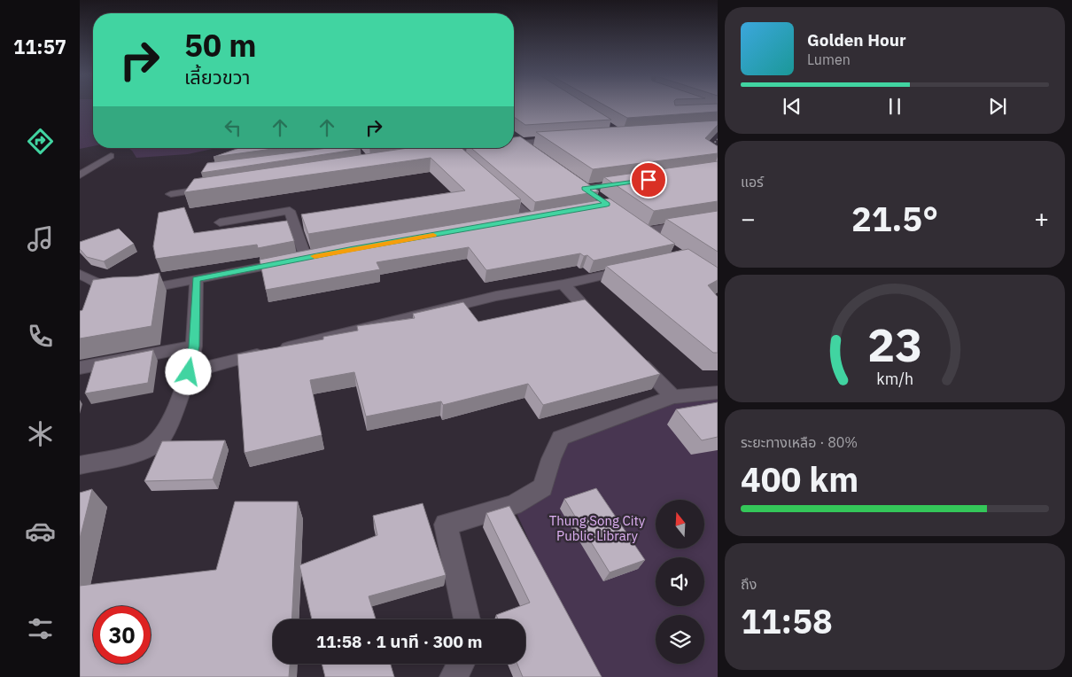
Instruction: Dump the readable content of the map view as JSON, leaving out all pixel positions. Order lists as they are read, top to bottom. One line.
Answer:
{"parks":["Thung Song City Public Library"],"north":"top","page":{"tabs":"11:57","turn":["50 m","เลี้ยวขวา"],"song":["Golden Hour","Lumen"],"tile":["แอร์",["ระยะทางเหลือ · 80%","400 km"],["ถึง","11:58"]],"heat":["−","21.5°","+"],"limit":"30","trip":"11:58 · 1 นาที · 300 m","gauge":["23","km/h"]}}
